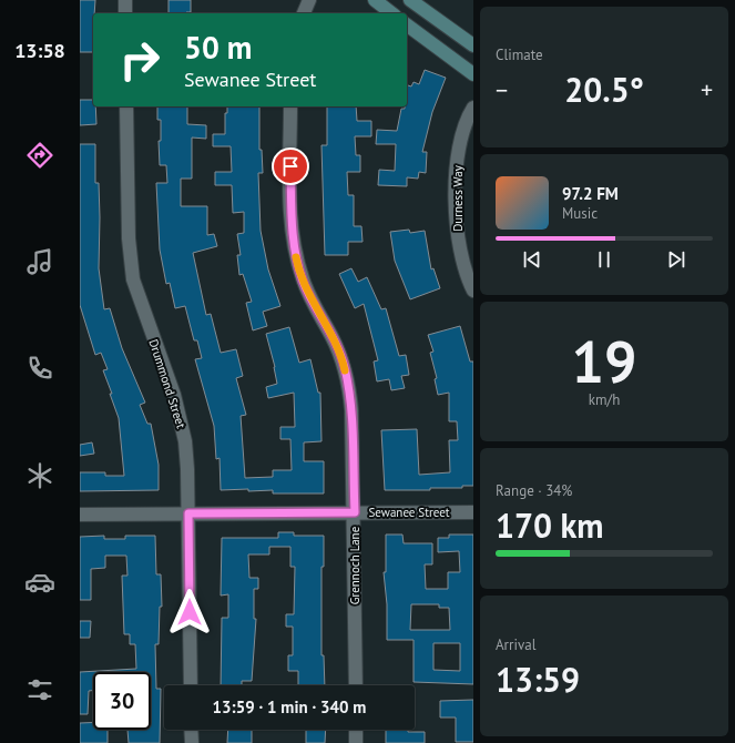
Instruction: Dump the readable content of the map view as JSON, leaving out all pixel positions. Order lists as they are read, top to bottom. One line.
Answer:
{"streets":{"street":["Durness Way","Drummond Street","Sewanee Street","Grennoch Lane"]},"crossings":[["Drummond Street","Sewanee Street"],["Sewanee Street","Grennoch Lane"]],"page":{"tabs":"13:58","tile":["Climate",["19","km/h"],["Range · 34%","170 km"],["Arrival","13:59"]],"turn":["50 m","Sewanee Street"],"heat":["−","20.5°","+"],"song":["97.2 FM","Music"],"limit":"30","trip":"13:59 · 1 min · 340 m"}}
